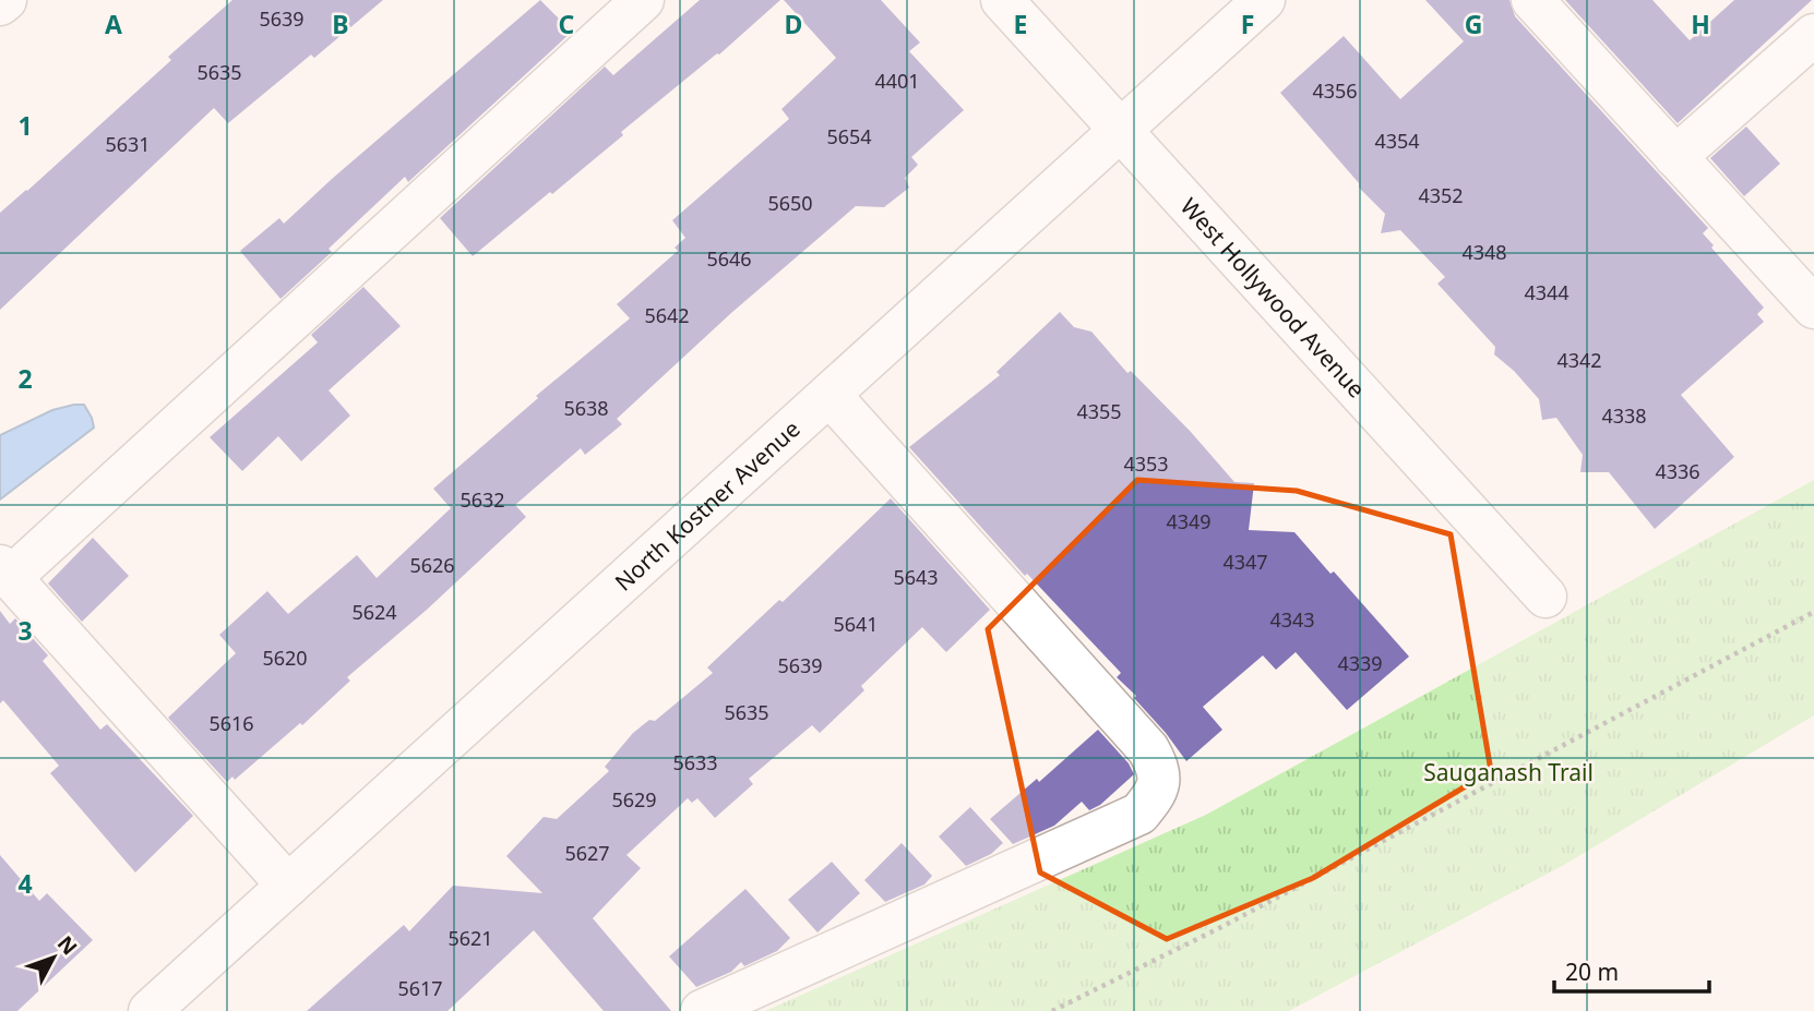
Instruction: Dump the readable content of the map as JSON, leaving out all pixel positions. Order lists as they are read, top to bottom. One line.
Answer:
{"streets":{"street":["West Hollywood Avenue","North Kostner Avenue"]},"crossings":[["West Hollywood Avenue","North Kostner Avenue"]],"parks":["Sauganash Trail"],"house_numbers":["5639","5635","4401","4356","5654","4354","5631","4352","5650","4348","5646","4344","5642","4342","5638","4355","4338","4353","4336","5632","4349","4347","5626","5643","5624","4343","5641","5620","4339","5639","5635","5616","5633","5629","5627","5621","5617"],"scale_bar":"20 m","north":"top right","grid":{"columns":["A","B","C","D","E","F","G","H"],"rows":["1","2","3","4"]}}
